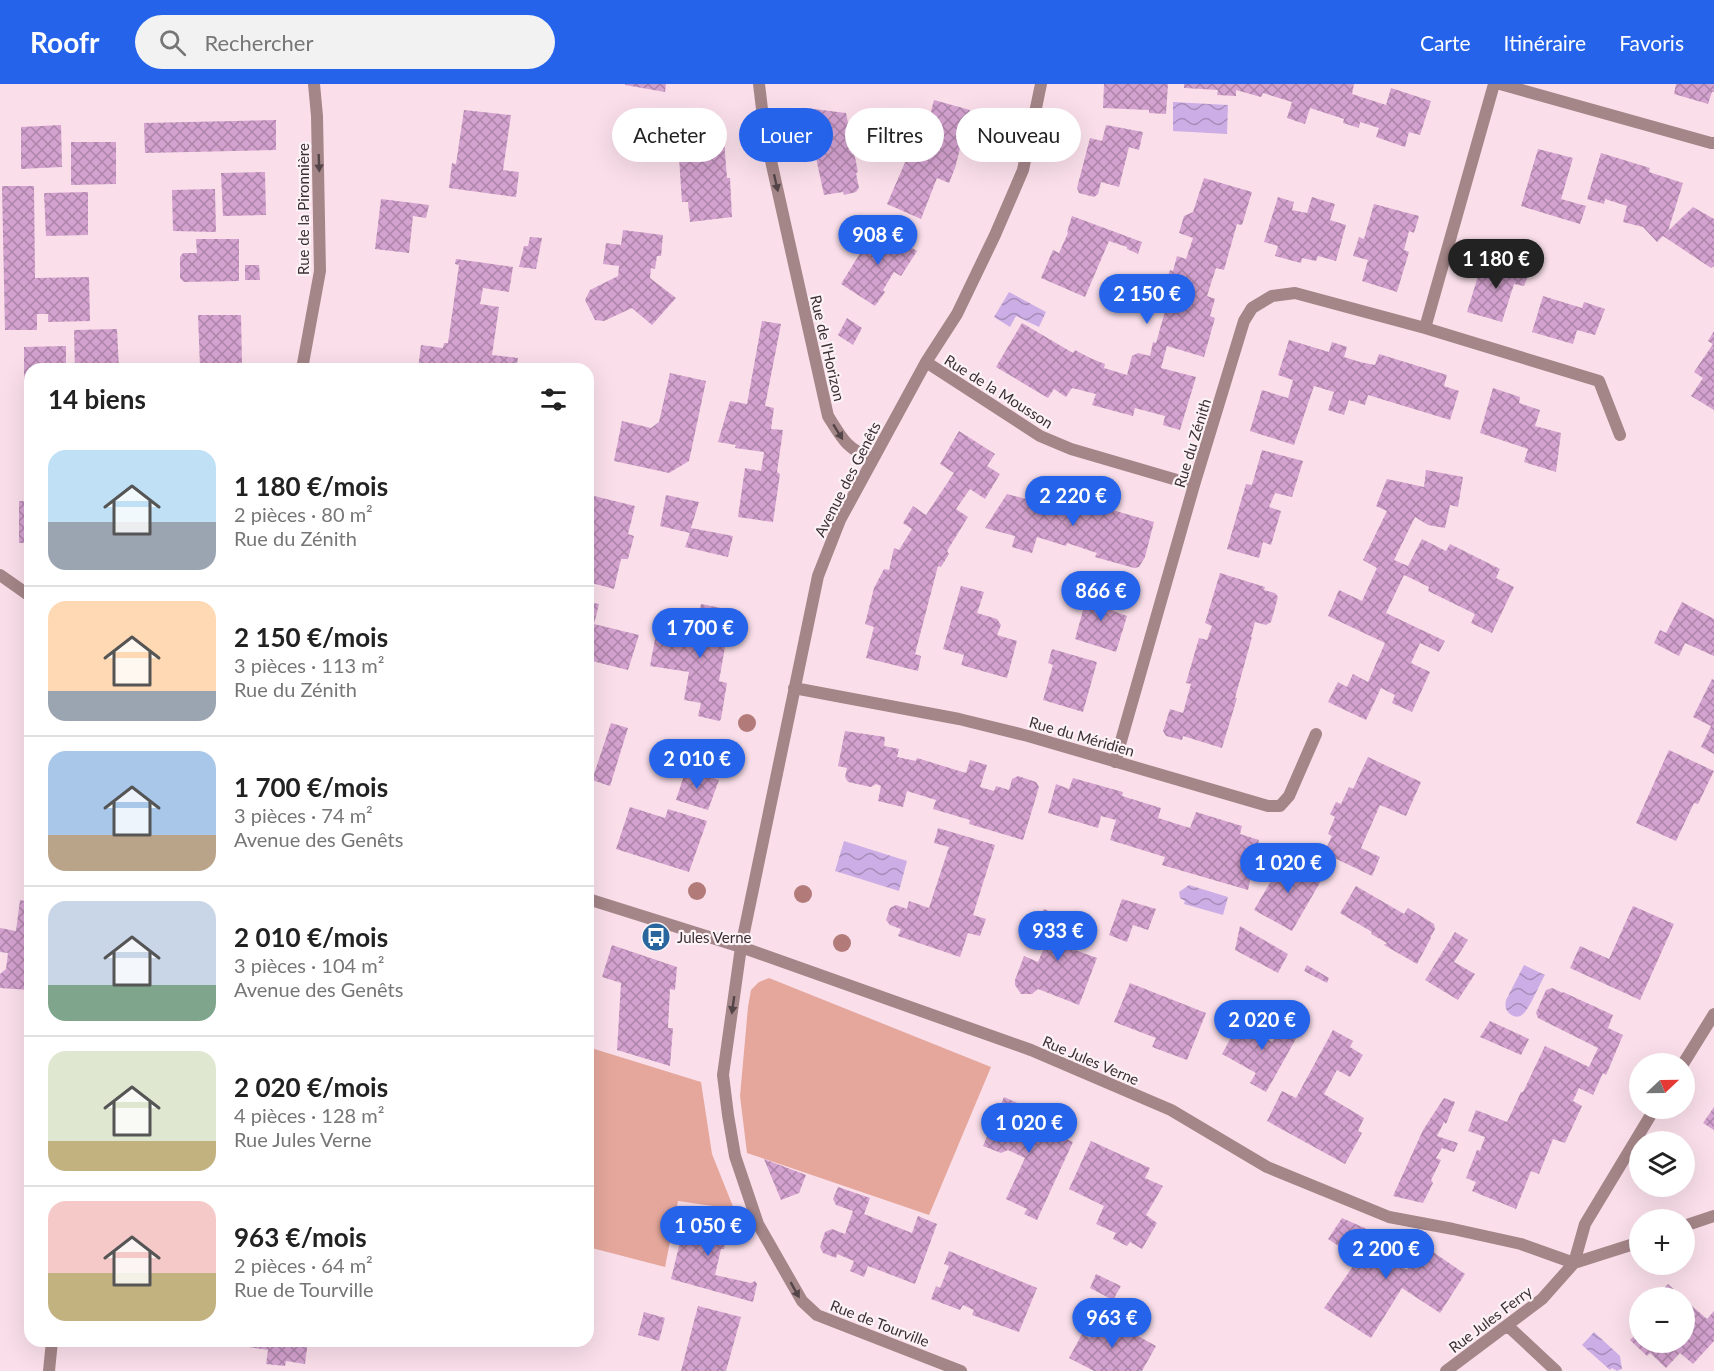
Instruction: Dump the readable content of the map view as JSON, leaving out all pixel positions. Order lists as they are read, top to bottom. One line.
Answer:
{"streets":{"street":["Rue de la Pironnière","Rue de l'Horizon","Rue de la Mousson","Rue du Zénith","Avenue des Genêts","Rue du Méridien","Rue Jules Verne","Rue Jules Ferry","Rue de Tourville"]},"crossings":[["Rue de l'Horizon","Avenue des Genêts"],["Rue de la Mousson","Rue du Zénith"],["Rue de la Mousson","Avenue des Genêts"],["Rue du Zénith","Rue du Méridien"],["Avenue des Genêts","Rue du Méridien"],["Avenue des Genêts","Rue Jules Verne"],["Avenue des Genêts","Rue de Tourville"],["Rue Jules Verne","Rue Jules Ferry"],["Rue Jules Verne","Rue de Tourville"]],"one_way":["Rue de la Pironnière","Rue de l'Horizon","Rue de Tourville"],"places":{"bus stop":["Jules Verne"]},"north":"right","page":{"header":"Roofr","search":"Rechercher","nav":["Carte","Itinéraire","Favoris"],"chip":["Acheter","Louer","Filtres","Nouveau"],"price":["908 €","1 180 €","2 150 €","2 220 €","866 €","1 700 €","2 010 €","1 020 €","933 €","2 020 €","1 020 €","1 050 €","2 200 €","963 €"],"heading":"14 biens","list":[{"name":"1 180 €/mois","note":"2 pièces · 80 m² · Rue du Zénith"},{"name":"2 150 €/mois","note":"3 pièces · 113 m² · Rue du Zénith"},{"name":"1 700 €/mois","note":"3 pièces · 74 m² · Avenue des Genêts"},{"name":"2 010 €/mois","note":"3 pièces · 104 m² · Avenue des Genêts"},{"name":"2 020 €/mois","note":"4 pièces · 128 m² · Rue Jules Verne"},{"name":"963 €/mois","note":"2 pièces · 64 m² · Rue de Tourville"}],"map_buttons":["+","−"]}}
